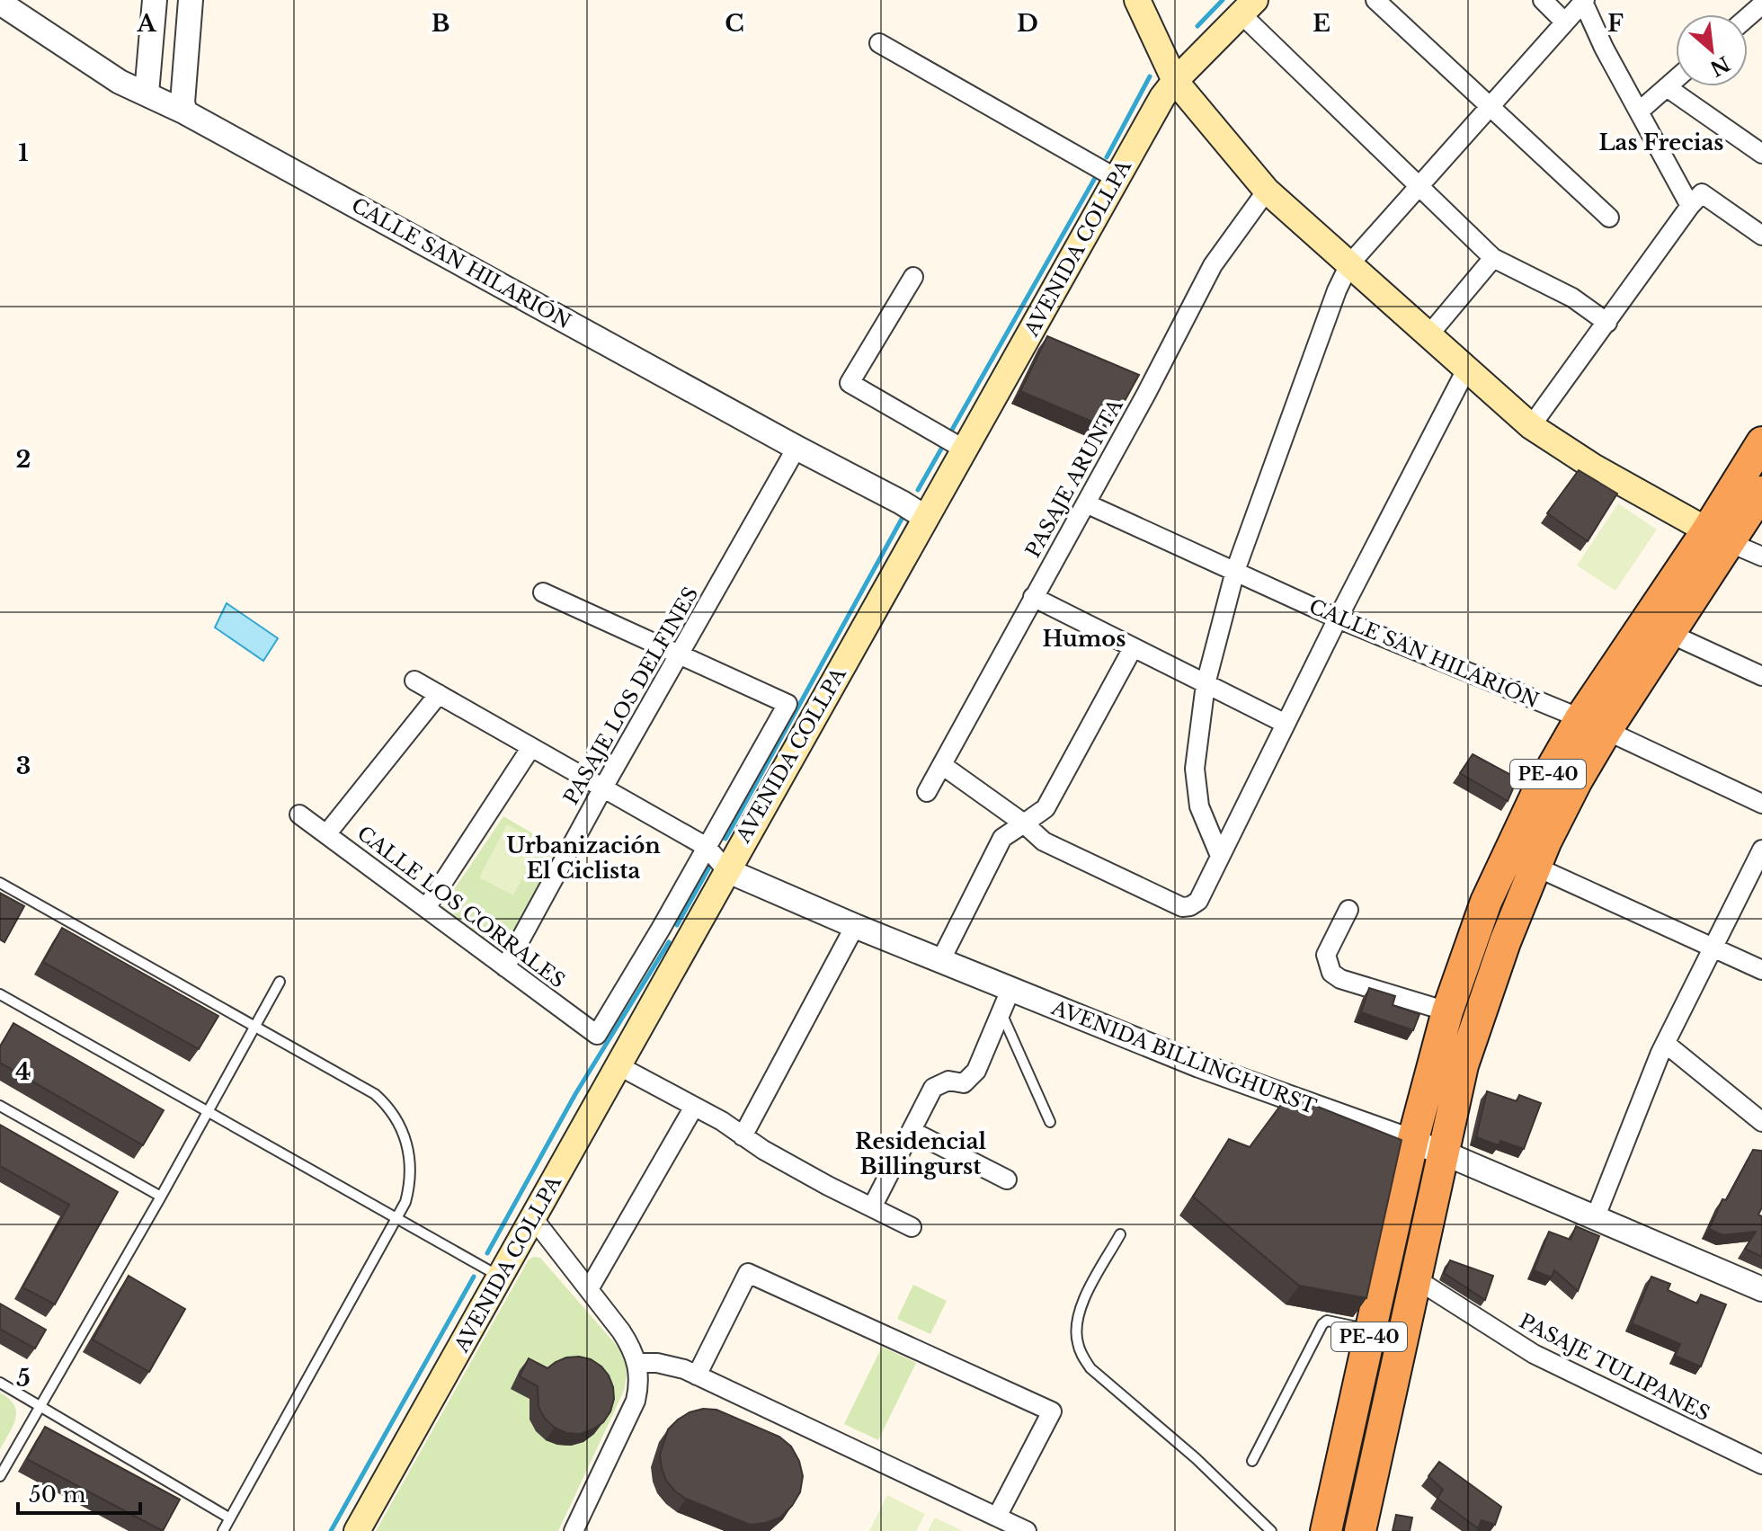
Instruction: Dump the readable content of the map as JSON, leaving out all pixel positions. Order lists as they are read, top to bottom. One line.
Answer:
{"streets":{"highway":["PE-40"],"main road":["AVENIDA COLLPA"],"street":["CALLE SAN HILARIÓN","PASAJE ARUNTA","PASAJE LOS DELFINES","CALLE LOS CORRALES","AVENIDA BILLINGHURST","PASAJE TULIPANES"]},"crossings":[["AVENIDA COLLPA","CALLE SAN HILARIÓN"],["AVENIDA COLLPA","AVENIDA BILLINGHURST"],["CALLE SAN HILARIÓN","PASAJE ARUNTA"],["CALLE SAN HILARIÓN","PASAJE LOS DELFINES"],["CALLE SAN HILARIÓN","PE-40"],["PASAJE LOS DELFINES","CALLE LOS CORRALES"],["PE-40","AVENIDA BILLINGHURST"],["PE-40","PASAJE TULIPANES"]],"districts":["Las Frecias","Humos","Urbanización El Ciclista","Residencial Billingurst"],"scale_bar":"50 m","north":"bottom right","grid":{"columns":["A","B","C","D","E","F"],"rows":["1","2","3","4","5"]}}
